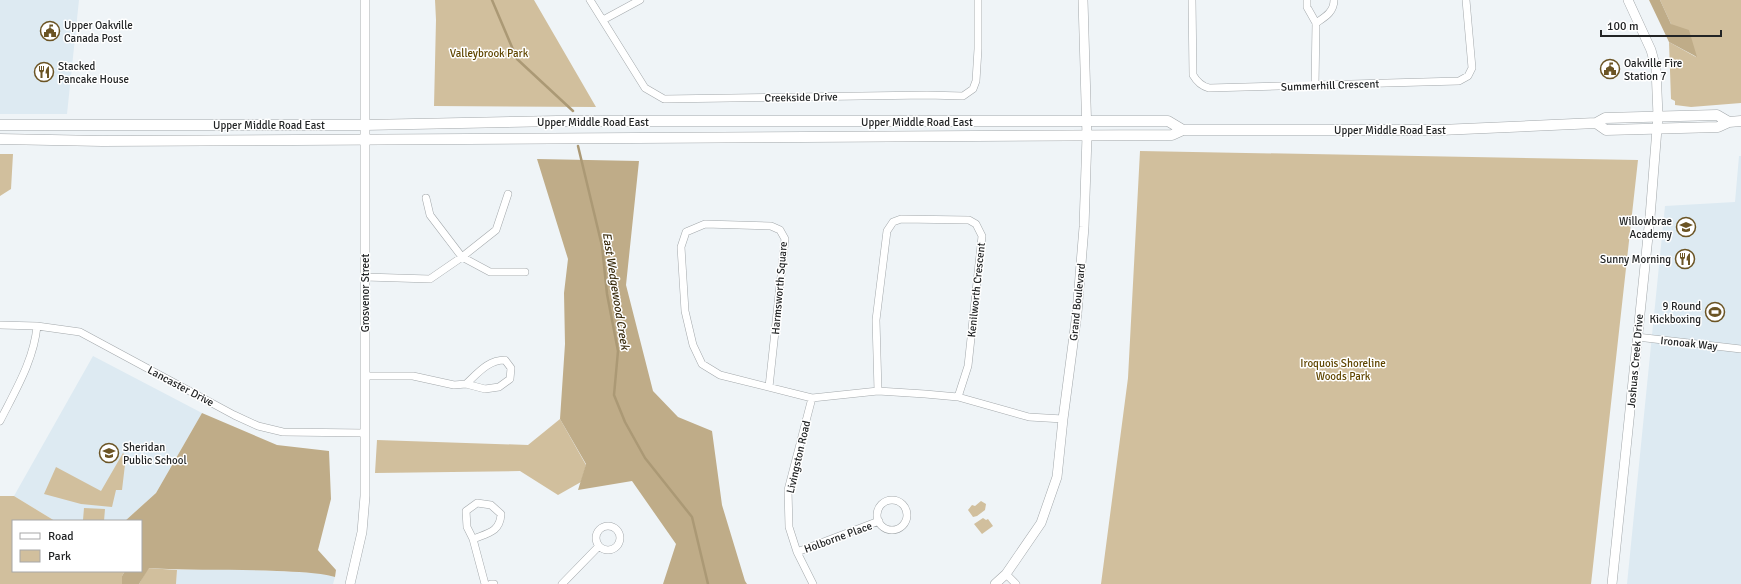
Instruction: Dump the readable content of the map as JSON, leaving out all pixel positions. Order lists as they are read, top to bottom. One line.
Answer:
{"streets":{"main road":["Upper Middle Road East"],"street":["Summerhill Crescent","Creekside Drive","Harmsworth Square","Kenilworth Crescent","Grosvenor Street","Grand Boulevard","Ironoak Way","Joshuas Creek Drive","Lancaster Drive","Livingston Road","Holborne Place"]},"crossings":[["Upper Middle Road East","Grosvenor Street"],["Upper Middle Road East","Grand Boulevard"],["Upper Middle Road East","Joshuas Creek Drive"],["Harmsworth Square","Kenilworth Crescent"],["Harmsworth Square","Grand Boulevard"],["Harmsworth Square","Livingston Road"],["Grosvenor Street","Lancaster Drive"],["Ironoak Way","Joshuas Creek Drive"],["Livingston Road","Holborne Place"]],"water":["East Wedgewood Creek"],"parks":["Valleybrook Park","Iroquois Shoreline Woods Park"],"places":{"public building":["Upper Oakville Canada Post","Oakville Fire Station 7"],"restaurant":["Stacked Pancake House","Sunny Morning"],"school or university":["Willowbrae Academy","Sheridan Public School"],"sports":["9 Round Kickboxing"]},"legend":["Road","Park"],"scale_bar":"100 m"}
